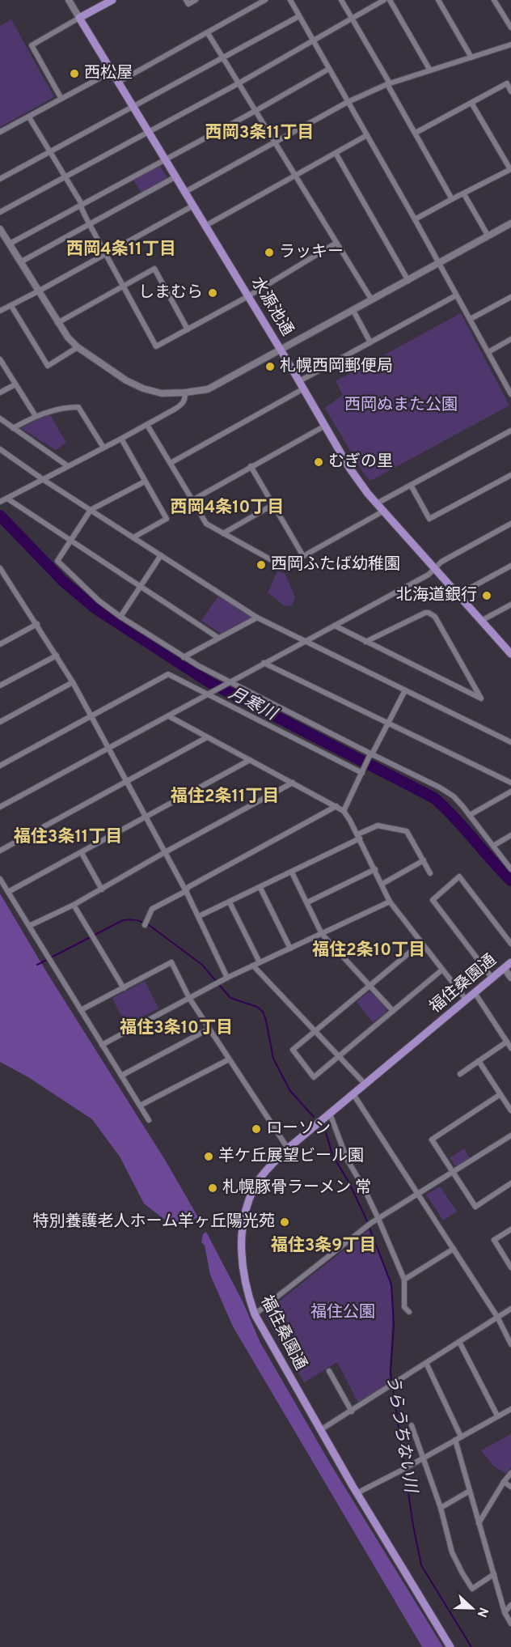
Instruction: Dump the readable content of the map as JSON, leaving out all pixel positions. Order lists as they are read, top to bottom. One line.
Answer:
{"streets":{"main road":["水源池通","福住桑園通"]},"districts":["西岡3条11丁目","西岡4条11丁目","西岡4条10丁目","福住2条11丁目","福住3条11丁目","福住2条10丁目","福住3条10丁目","福住3条9丁目"],"water":["月寒川","うらうちない川"],"parks":["西岡ぬまた公園","福住公園"],"places":["西松屋","ラッキー","しまむら","札幌西岡郵便局","むぎの里","西岡ふたば幼稚園","北海道銀行","ローソン","羊ケ丘展望ビール園","札幌豚骨ラーメン 常","特別養護老人ホーム羊ヶ丘陽光苑"],"north":"right"}
